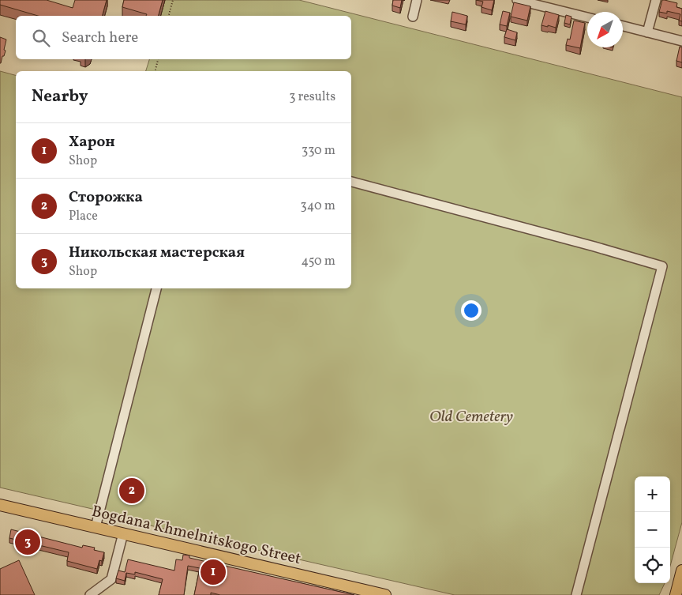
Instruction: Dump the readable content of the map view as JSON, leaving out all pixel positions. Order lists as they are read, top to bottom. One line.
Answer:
{"streets":{"main road":["Bogdana Khmelnitskogo Street"]},"parks":["Old Cemetery"],"north":"bottom left","page":{"search":"Search here","heading":["Nearby","3 results"],"list":[{"mark":"1","name":"Харон","note":"Shop","value":"330 m"},{"mark":"2","name":"Сторожка","note":"Place","value":"340 m"},{"mark":"3","name":"Никольская мастерская","note":"Shop","value":"450 m"}],"map_buttons":["+","−"],"pins":["2","3","1"]}}
